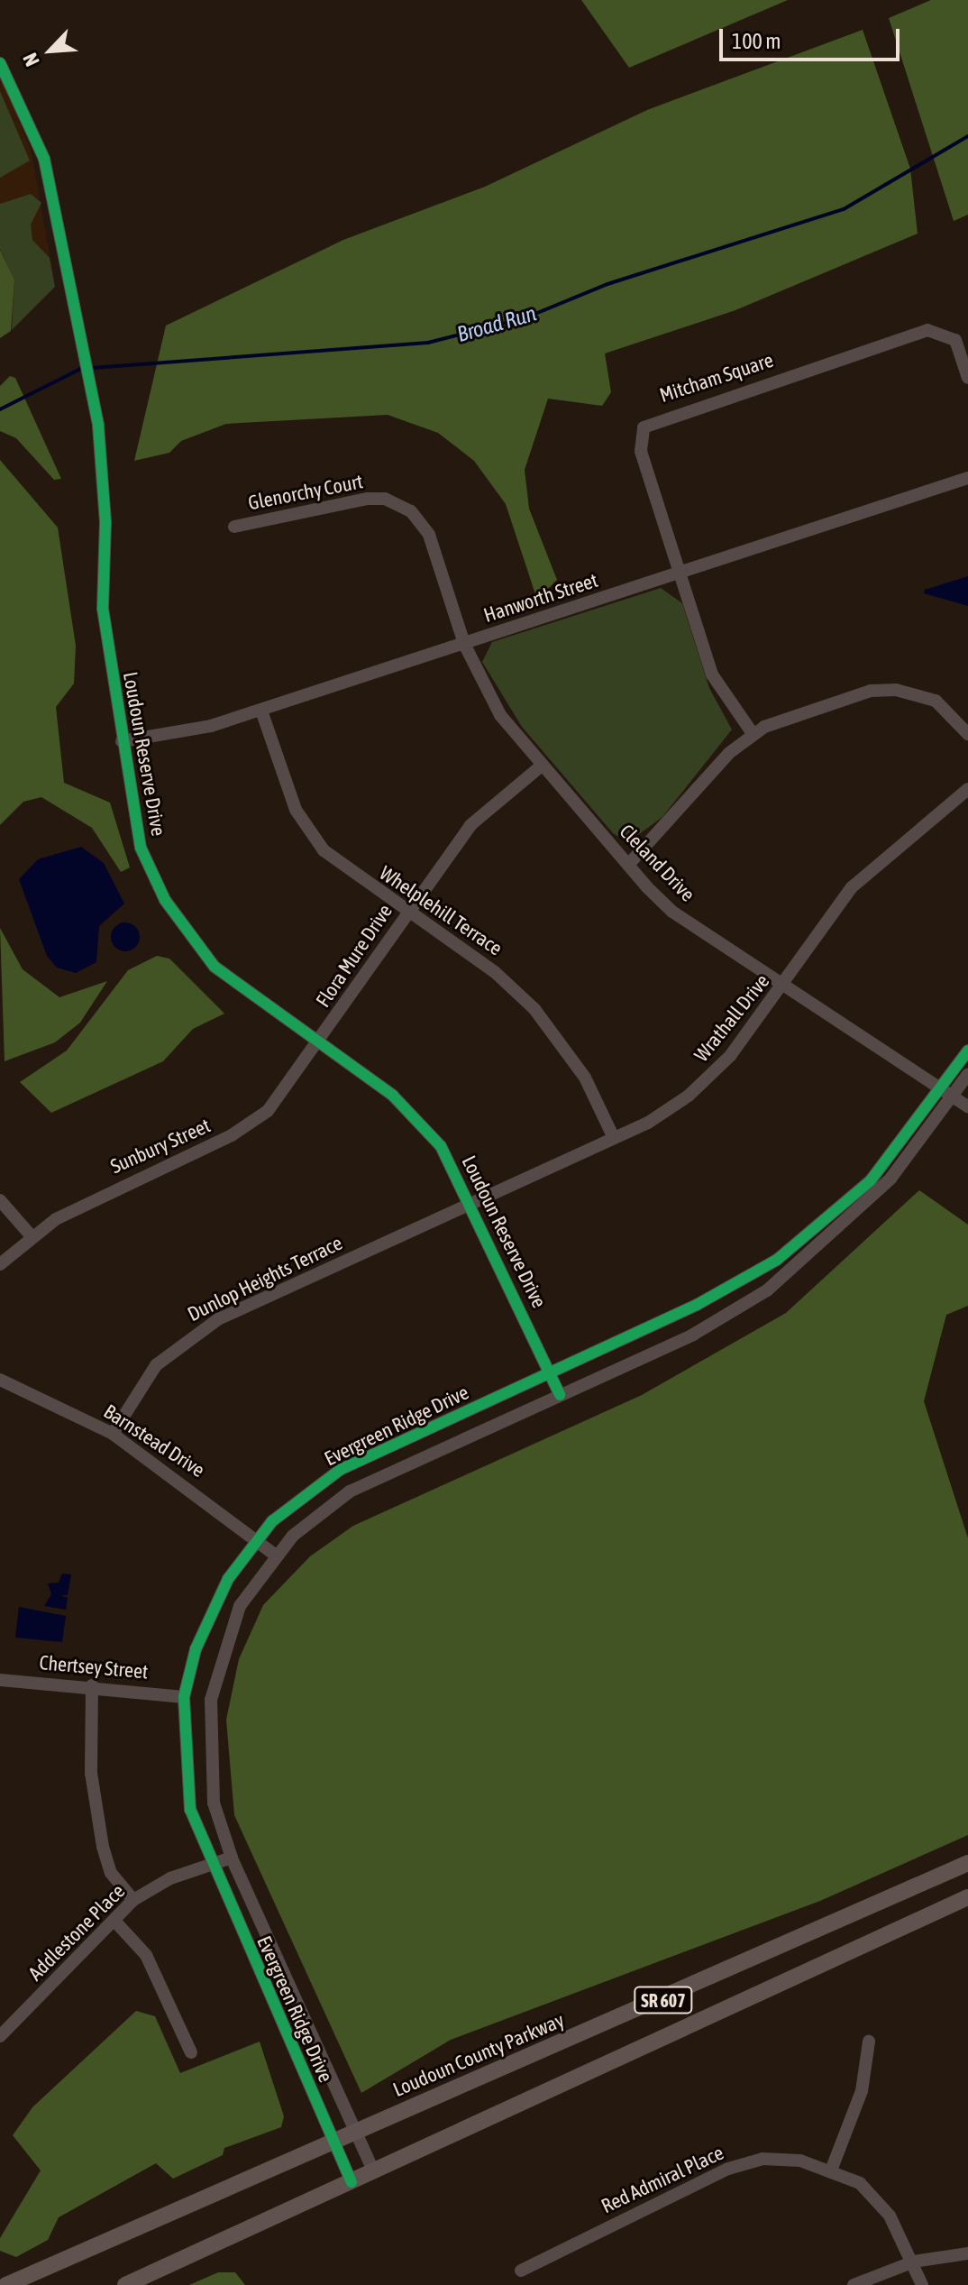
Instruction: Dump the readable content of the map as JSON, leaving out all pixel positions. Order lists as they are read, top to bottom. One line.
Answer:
{"streets":{"main road":["SR 607","Loudoun County Parkway"],"street":["Mitcham Square","Glenorchy Court","Hanworth Street","Loudoun Reserve Drive","Cleland Drive","Whelplehill Terrace","Flora Mure Drive","Wrathall Drive","Sunbury Street","Dunlop Heights Terrace","Evergreen Ridge Drive","Barnstead Drive","Chertsey Street","Addlestone Place","Red Admiral Place"]},"crossings":[["Mitcham Square","Hanworth Street"],["Glenorchy Court","Hanworth Street"],["Glenorchy Court","Cleland Drive"],["Hanworth Street","Loudoun Reserve Drive"],["Hanworth Street","Cleland Drive"],["Hanworth Street","Whelplehill Terrace"],["Loudoun Reserve Drive","Flora Mure Drive"],["Loudoun Reserve Drive","Wrathall Drive"],["Loudoun Reserve Drive","Sunbury Street"],["Loudoun Reserve Drive","Dunlop Heights Terrace"],["Loudoun Reserve Drive","Evergreen Ridge Drive"],["Cleland Drive","Flora Mure Drive"],["Cleland Drive","Wrathall Drive"],["Cleland Drive","Evergreen Ridge Drive"],["Whelplehill Terrace","Flora Mure Drive"],["Whelplehill Terrace","Wrathall Drive"],["Flora Mure Drive","Sunbury Street"],["Wrathall Drive","Dunlop Heights Terrace"],["Dunlop Heights Terrace","Barnstead Drive"],["Evergreen Ridge Drive","Barnstead Drive"],["Evergreen Ridge Drive","Chertsey Street"],["Evergreen Ridge Drive","Addlestone Place"],["Evergreen Ridge Drive","SR 607"],["Evergreen Ridge Drive","Loudoun County Parkway"]],"water":["Broad Run"],"scale_bar":"100 m","north":"bottom left"}
